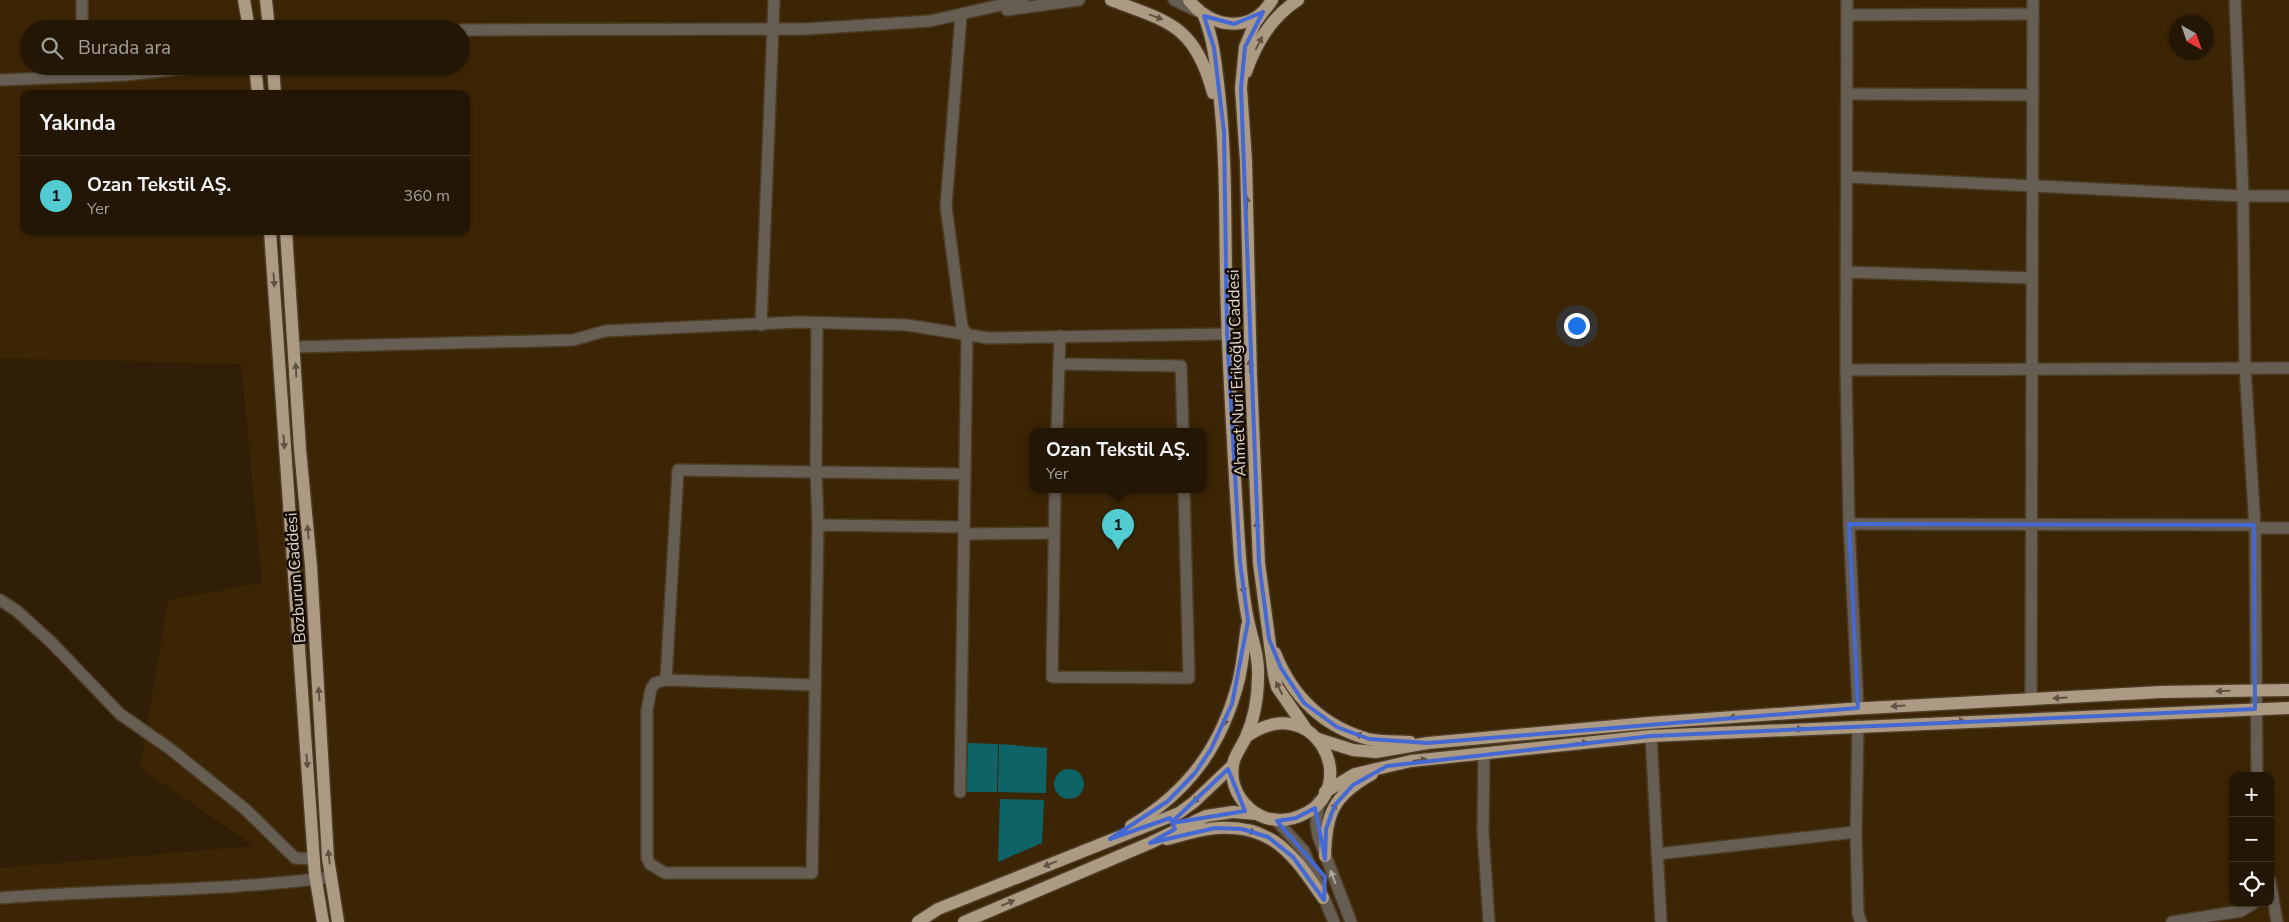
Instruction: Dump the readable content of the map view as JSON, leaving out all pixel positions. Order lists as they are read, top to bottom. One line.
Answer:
{"streets":{"main road":["Ahmet Nuri Erikoğlu Caddesi","Bozburun Caddesi"]},"north":"bottom right","page":{"search":"Burada ara","heading":"Yakında","list":[{"mark":"1","name":"Ozan Tekstil AŞ.","note":"Yer","value":"360 m"}],"popup":["Ozan Tekstil AŞ.","Yer"],"pins":"1","map_buttons":["+","−"]}}
